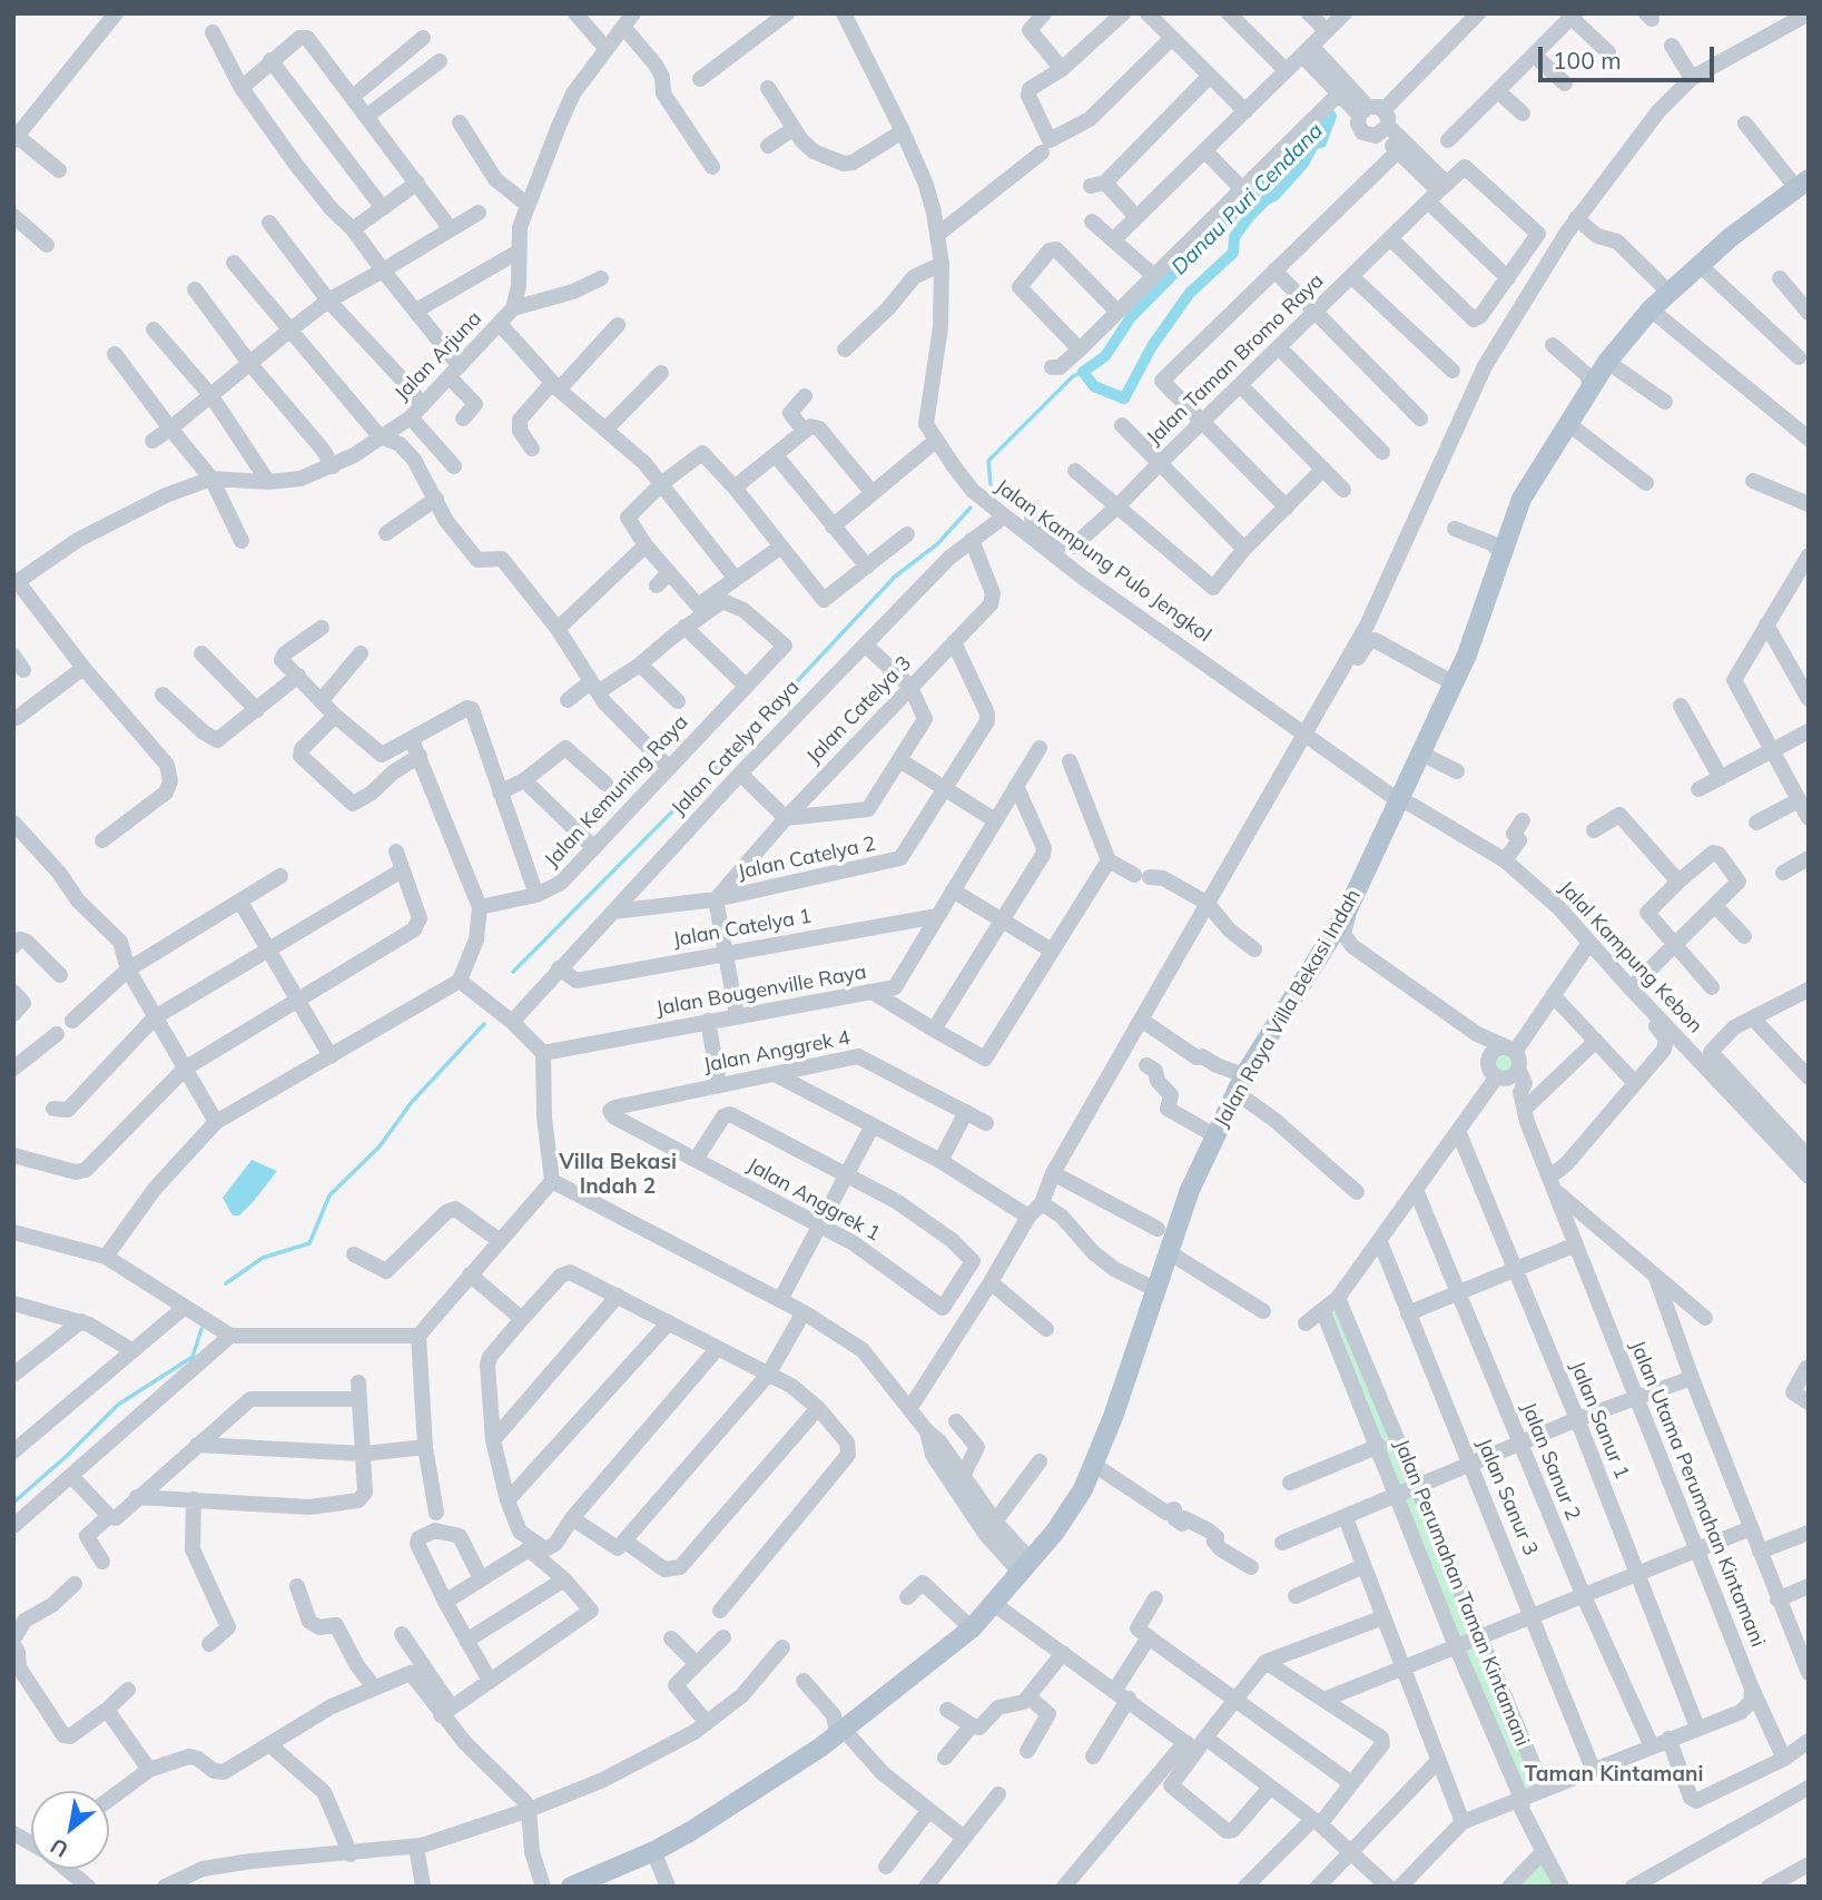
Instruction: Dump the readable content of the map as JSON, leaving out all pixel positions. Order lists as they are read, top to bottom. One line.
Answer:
{"streets":{"main road":["Jalan Raya Villa Bekasi Indah"],"street":["Jalan Arjuna","Jalan Taman Bromo Raya","Jalan Kampung Pulo Jengkol","Jalan Catelya 3","Jalan Catelya Raya","Jalan Kemuning Raya","Jalan Catelya 2","Jalan Catelya 1","Jalal Kampung Kebon","Jalan Bougenville Raya","Jalan Anggrek 4","Jalan Anggrek 1","Jalan Sanur 1","Jalan Sanur 2","Jalan Utama Perumahan Kintamani","Jalan Sanur 3","Jalan Perumahan Taman Kintamani"]},"crossings":[["Jalan Kampung Pulo Jengkol","Jalan Catelya Raya"],["Jalan Kampung Pulo Jengkol","Jalal Kampung Kebon"],["Jalan Kampung Pulo Jengkol","Jalan Raya Villa Bekasi Indah"],["Jalan Catelya 3","Jalan Catelya Raya"],["Jalan Catelya 3","Jalan Catelya 2"],["Jalan Catelya Raya","Jalan Catelya 2"],["Jalan Catelya Raya","Jalan Catelya 1"],["Jalan Catelya 1","Jalan Bougenville Raya"],["Jalal Kampung Kebon","Jalan Raya Villa Bekasi Indah"],["Jalan Anggrek 4","Jalan Anggrek 1"]],"districts":["Villa Bekasi Indah 2","Taman Kintamani"],"water":["Danau Puri Cendana"],"scale_bar":"100 m","north":"bottom left"}
